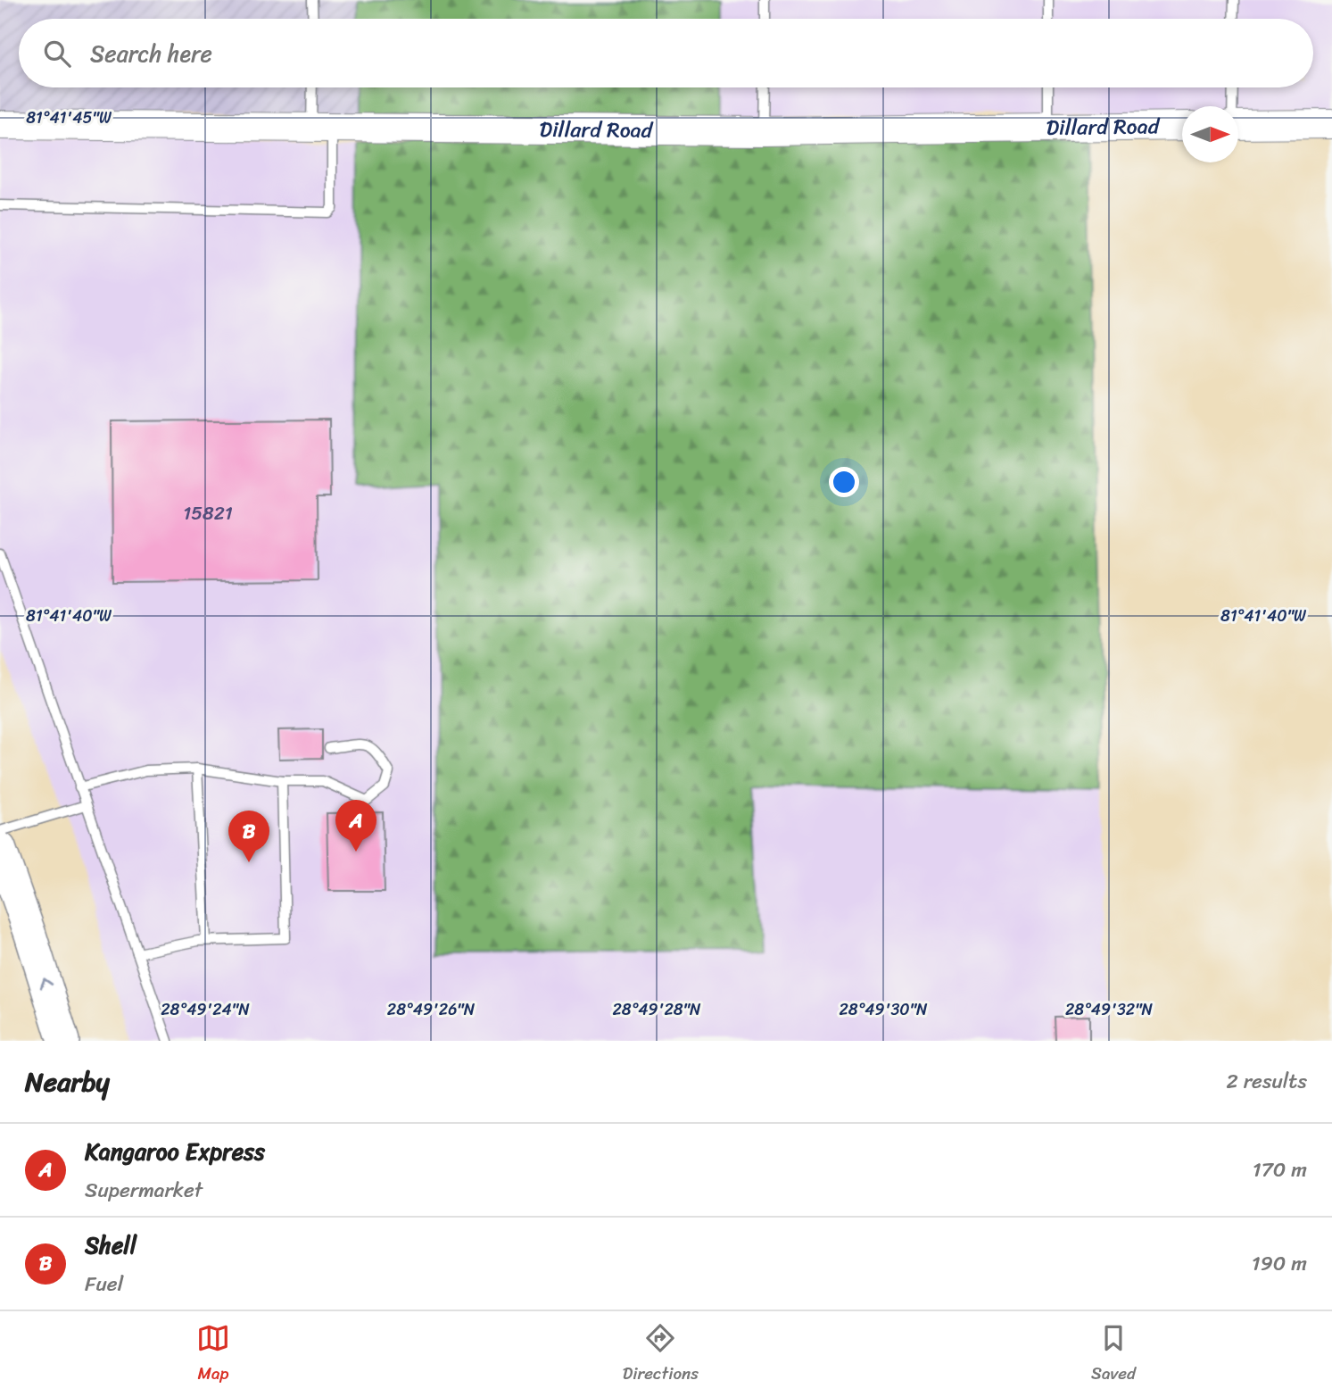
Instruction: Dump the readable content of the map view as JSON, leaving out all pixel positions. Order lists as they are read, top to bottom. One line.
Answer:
{"streets":{"street":["Dillard Road"]},"house_numbers":["15821"],"north":"right","page":{"search":"Search here","pins":["A","B"],"heading":["Nearby","2 results"],"list":[{"mark":"A","name":"Kangaroo Express","note":"Supermarket","value":"170 m"},{"mark":"B","name":"Shell","note":"Fuel","value":"190 m"}],"nav":["Map","Directions","Saved"]},"coordinates":["81°41'45\"W","81°41'40\"W","28°49'24\"N","28°49'26\"N","28°49'28\"N","28°49'30\"N","28°49'32\"N"]}
